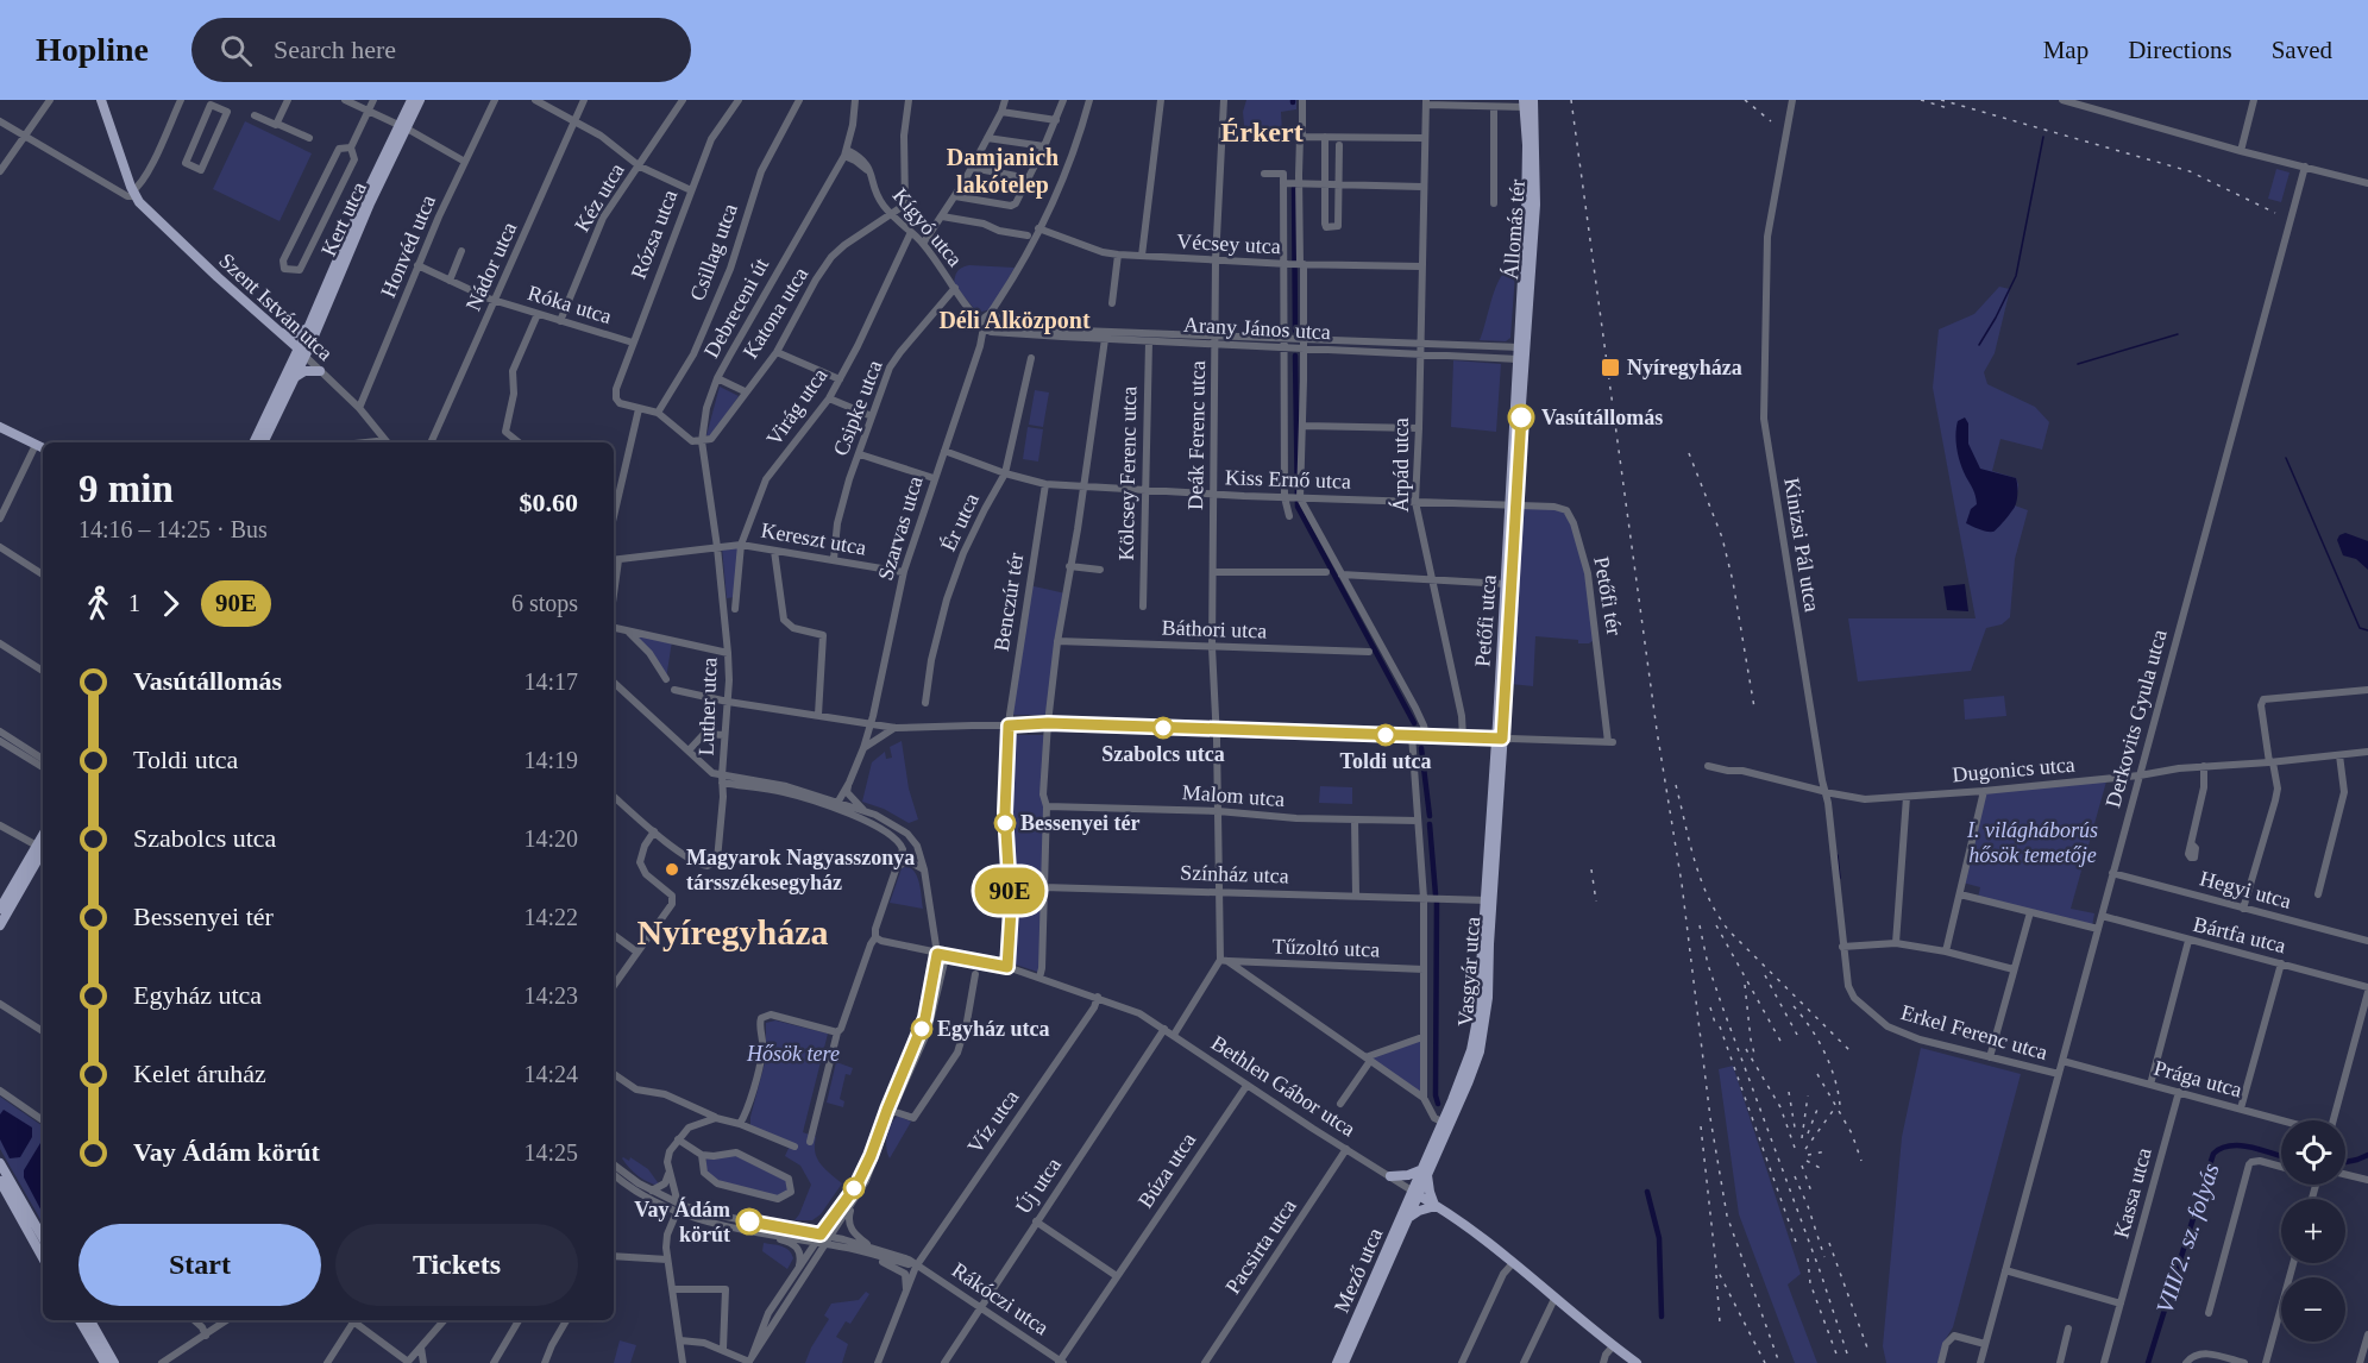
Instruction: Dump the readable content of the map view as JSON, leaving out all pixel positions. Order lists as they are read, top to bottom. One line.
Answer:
{"streets":{"main road":["Kert utca","Állomás tér","Szent István utca","Petőfi utca","Vasgyár utca","Bethlen Gábor utca","Mező utca"],"street":["Kéz utca","Kígyó utca","Rózsa utca","Vécsey utca","Honvéd utca","Csillag utca","Nádor utca","Róka utca","Debreceni út","Katona utca","Arany János utca","Virág utca","Csipke utca","Deák Ferenc utca","Árpád utca","Kölcsey Ferenc utca","Kiss Ernő utca","Ér utca","Szarvas utca","Kereszt utca","Kinizsi Pál utca","Petőfi tér","Benczúr tér","Báthori utca","Luther utca","Derkovits Gyula utca","Dugonics utca","Malom utca","Színház utca","Hegyi utca","Bártfa utca","Tűzoltó utca","Erkel Ferenc utca","Prága utca","Víz utca","Búza utca","Új utca","Kassa utca","Pacsirta utca","Rákóczi utca"]},"crossings":[["Kéz utca","Róka utca"],["Kert utca","Szent István utca"],["Kígyó utca","Debreceni út"],["Kígyó utca","Katona utca"],["Kígyó utca","Arany János utca"],["Kígyó utca","Virág utca"],["Kígyó utca","Csipke utca"],["Kígyó utca","Szarvas utca"],["Állomás tér","Arany János utca"],["Állomás tér","Kiss Ernő utca"],["Állomás tér","Petőfi tér"],["Állomás tér","Petőfi utca"],["Rózsa utca","Róka utca"],["Vécsey utca","Deák Ferenc utca"],["Vécsey utca","Árpád utca"],["Honvéd utca","Róka utca"],["Honvéd utca","Szent István utca"],["Nádor utca","Róka utca"],["Debreceni út","Katona utca"],["Debreceni út","Kereszt utca"],["Debreceni út","Luther utca"],["Arany János utca","Deák Ferenc utca"],["Arany János utca","Árpád utca"],["Arany János utca","Kölcsey Ferenc utca"],["Arany János utca","Szarvas utca"],["Virág utca","Kereszt utca"],["Csipke utca","Kereszt utca"],["Deák Ferenc utca","Kiss Ernő utca"],["Deák Ferenc utca","Báthori utca"],["Árpád utca","Kiss Ernő utca"],["Kölcsey Ferenc utca","Kiss Ernő utca"],["Kiss Ernő utca","Ér utca"],["Kiss Ernő utca","Szarvas utca"],["Kiss Ernő utca","Petőfi tér"],["Kiss Ernő utca","Benczúr tér"],["Kiss Ernő utca","Petőfi utca"],["Szarvas utca","Kereszt utca"],["Kereszt utca","Luther utca"],["Kinizsi Pál utca","Dugonics utca"],["Kinizsi Pál utca","Erkel Ferenc utca"],["Petőfi tér","Petőfi utca"],["Petőfi tér","Vasgyár utca"],["Petőfi utca","Vasgyár utca"],["Derkovits Gyula utca","Dugonics utca"],["Derkovits Gyula utca","Hegyi utca"],["Derkovits Gyula utca","Bártfa utca"],["Derkovits Gyula utca","Erkel Ferenc utca"],["Derkovits Gyula utca","Prága utca"],["Színház utca","Vasgyár utca"],["Vasgyár utca","Bethlen Gábor utca"],["Vasgyár utca","Mező utca"],["Prága utca","Kassa utca"],["Bethlen Gábor utca","Víz utca"],["Bethlen Gábor utca","Búza utca"],["Bethlen Gábor utca","Új utca"],["Bethlen Gábor utca","Pacsirta utca"],["Bethlen Gábor utca","Mező utca"],["Víz utca","Rákóczi utca"],["Búza utca","Rákóczi utca"],["Új utca","Rákóczi utca"]],"districts":["Érkert","Damjanich lakótelep","Déli Alközpont","Nyíregyháza"],"water":["VIII/2. sz. folyás"],"parks":["I. világháborús hősök temetője","Hősök tere"],"places":{"transit":["Nyíregyháza"],"other":["Vasútállomás","Szabolcs utca","Toldi utca","Bessenyei tér","Magyarok Nagyasszonya társszékesegyház","Egyház utca","Vay Ádám körút"]},"lines":["bus line 90E"],"page":{"header":"Hopline","search":"Search here","nav":["Map","Directions","Saved"],"on_map":"90E","heading":["9 min","14:16 – 14:25 · Bus","$0.60"],"legs":["1","90E","6 stops"],"list":[{"name":"Vasútállomás","value":"14:17"},{"name":"Toldi utca","value":"14:19"},{"name":"Szabolcs utca","value":"14:20"},{"name":"Bessenyei tér","value":"14:22"},{"name":"Egyház utca","value":"14:23"},{"name":"Kelet áruház","value":"14:24"},{"name":"Vay Ádám körút","value":"14:25"}],"map_buttons":["+","−"],"buttons":["Start","Tickets"]}}
